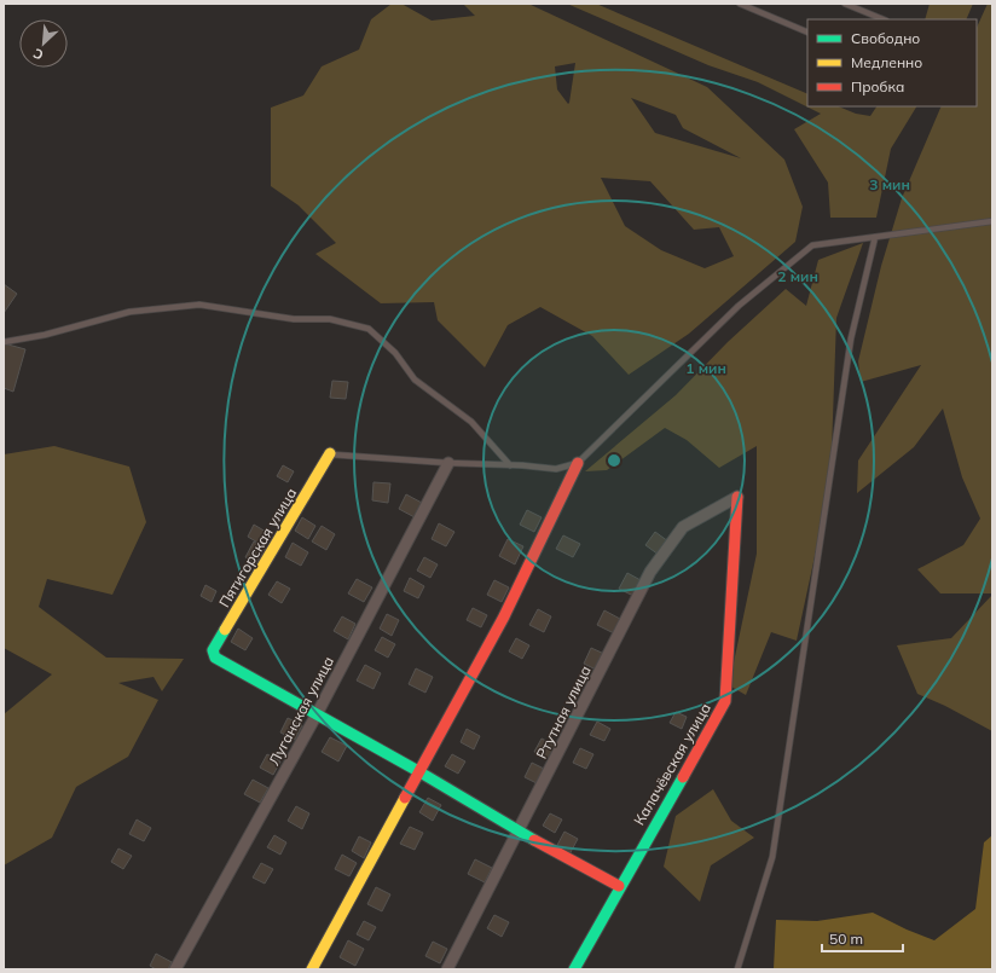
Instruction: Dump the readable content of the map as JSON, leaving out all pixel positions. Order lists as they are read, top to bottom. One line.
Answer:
{"streets":{"street":["Пятигорская улица","Луганская улица","Ртутная улица","Калачёвская улица"]},"crossings":[["Пятигорская улица","Луганская улица"],["Ртутная улица","Калачёвская улица"]],"legend":["Свободно","Медленно","Пробка"],"scale_bar":"50 m","north":"bottom left","rings":["3 мин","2 мин","1 мин"]}
